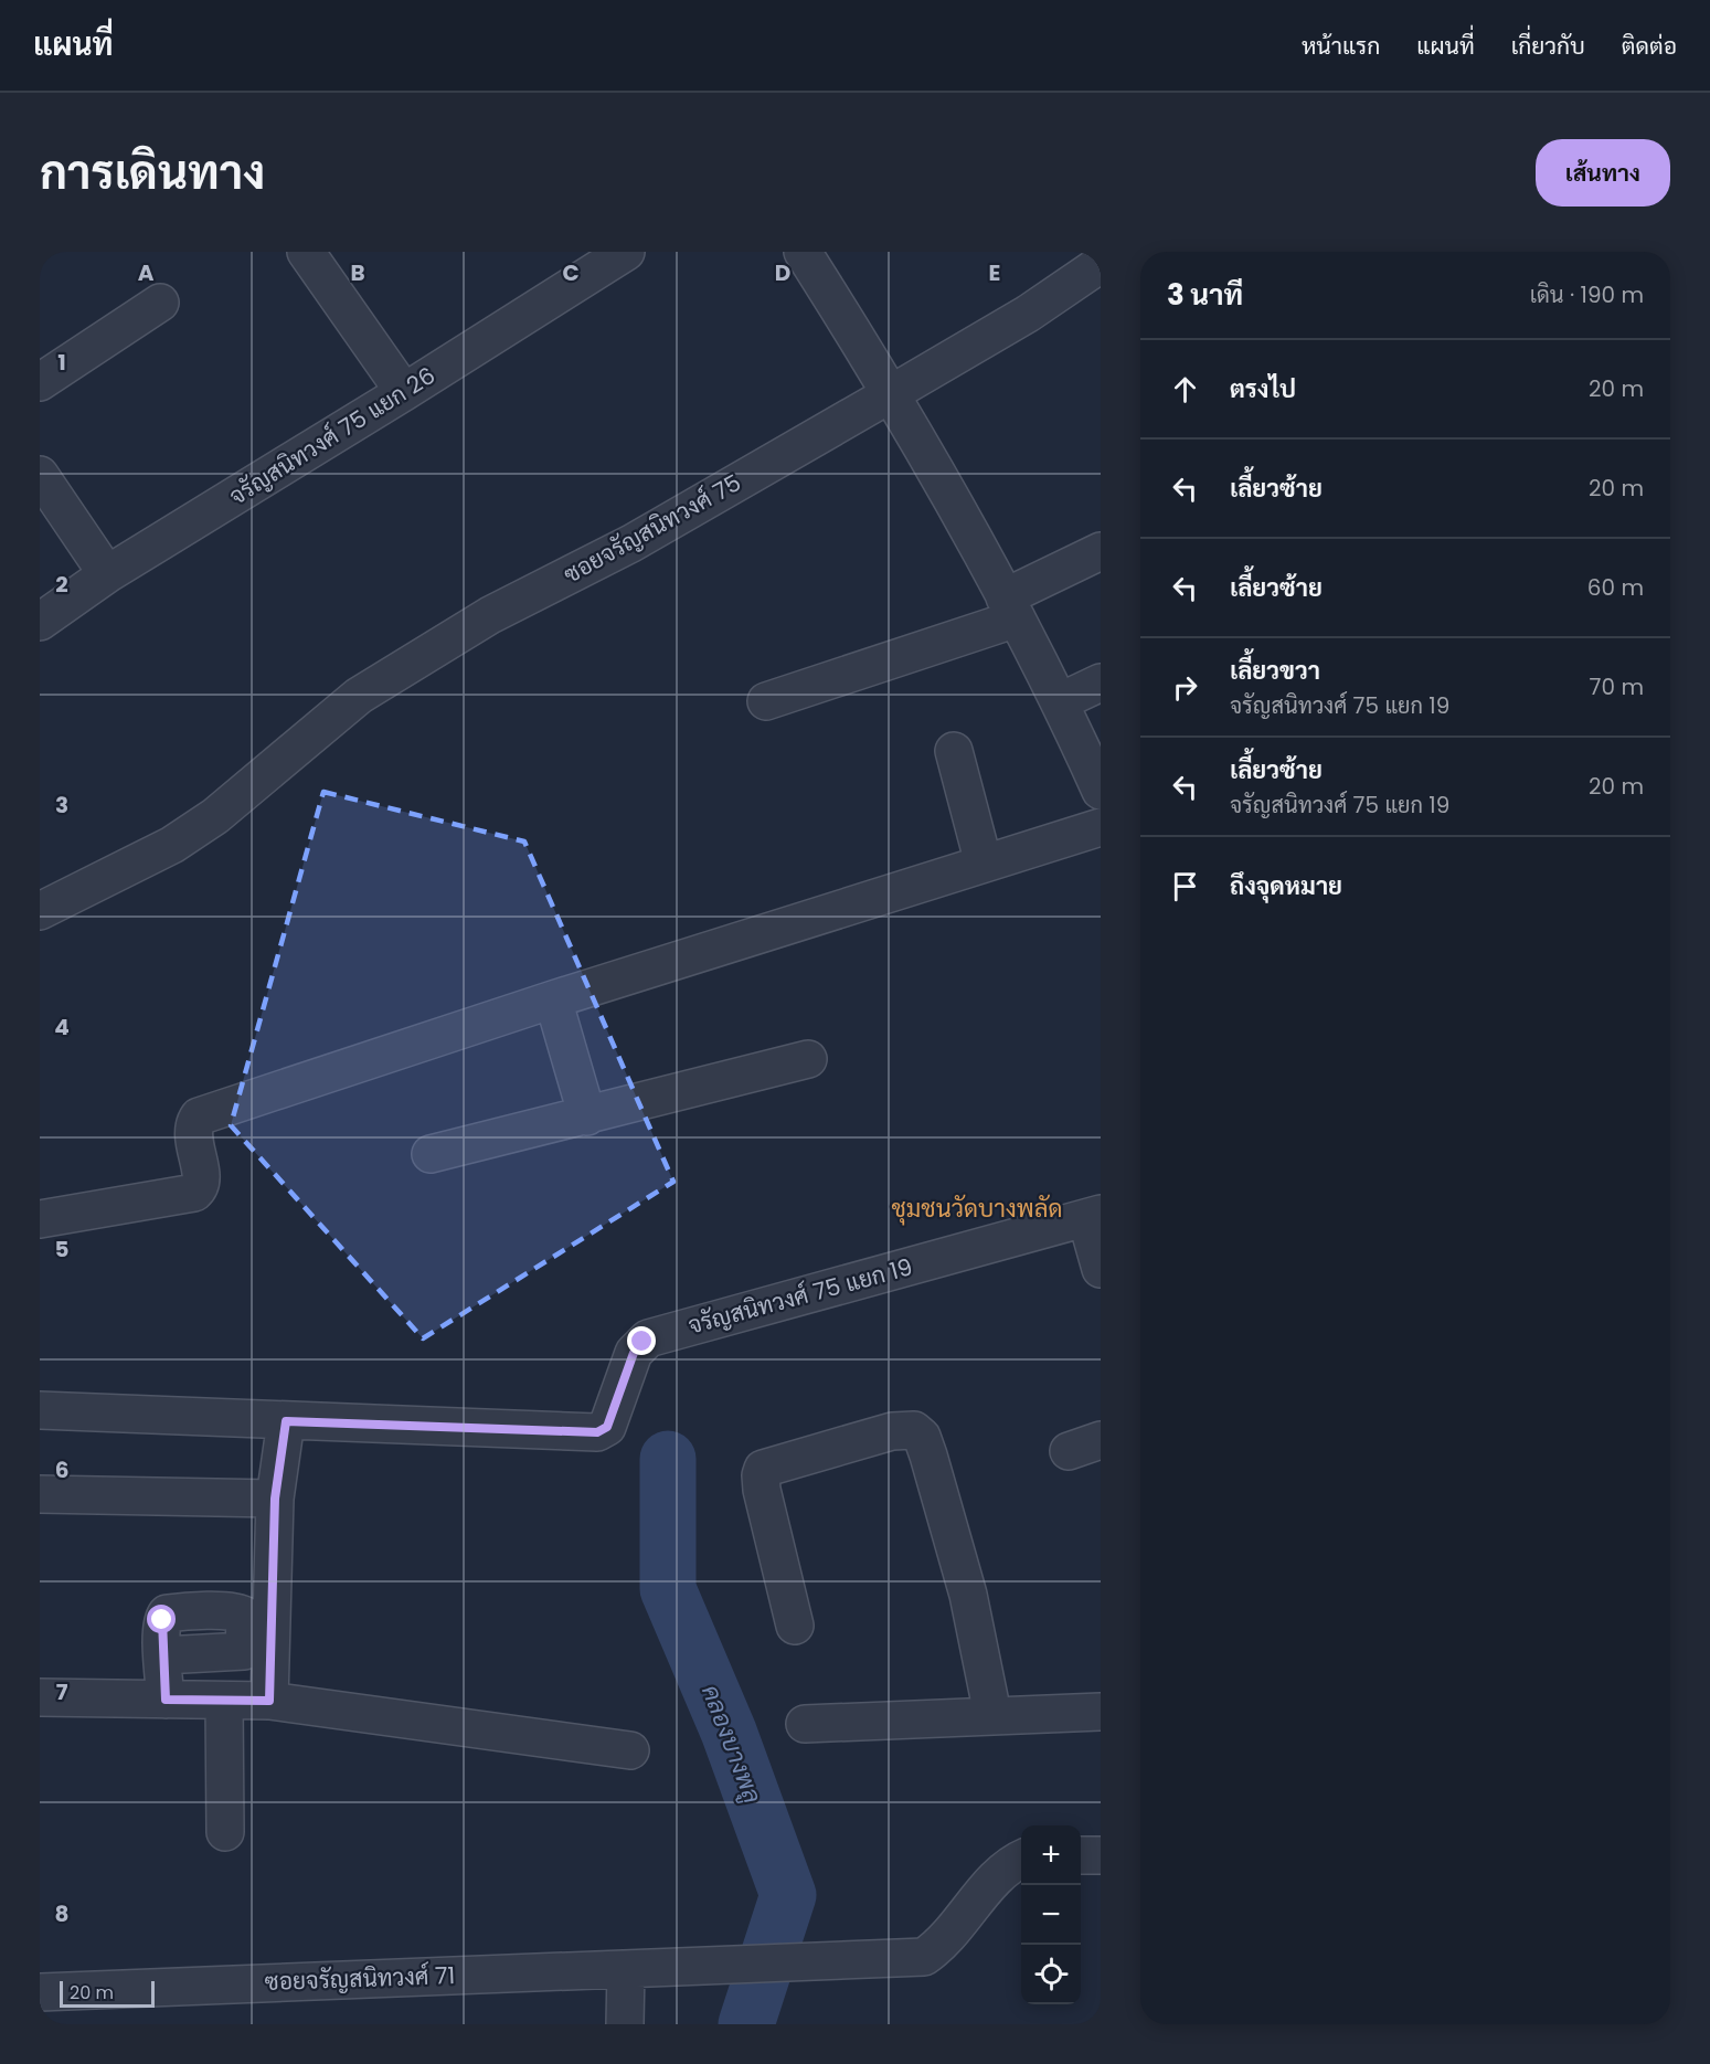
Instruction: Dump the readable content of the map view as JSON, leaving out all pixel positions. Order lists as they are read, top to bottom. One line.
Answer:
{"streets":{"street":["จรัญสนิทวงศ์ 75 แยก 26","ซอยจรัญสนิทวงศ์ 75","จรัญสนิทวงศ์ 75 แยก 19","ซอยจรัญสนิทวงศ์ 71"]},"districts":["ชุมชนวัดบางพลัด"],"water":["คลองบางพลู"],"scale_bar":"20 m","page":{"header":"แผนที่","nav":["หน้าแรก","แผนที่","เกี่ยวกับ","ติดต่อ"],"title":"การเดินทาง","buttons":"เส้นทาง","heading":["3 นาที","เดิน · 190 m"],"list":[["ตรงไป","20 m"],["เลี้ยวซ้าย","20 m"],["เลี้ยวซ้าย","60 m"],["เลี้ยวขวา","จรัญสนิทวงศ์ 75 แยก 19","70 m"],["เลี้ยวซ้าย","จรัญสนิทวงศ์ 75 แยก 19","20 m"],"ถึงจุดหมาย"],"map_buttons":["+","−"],"scale":"20 m"},"grid":{"columns":["A","B","C","D","E"],"rows":["1","2","3","4","5","6","7","8"]}}
